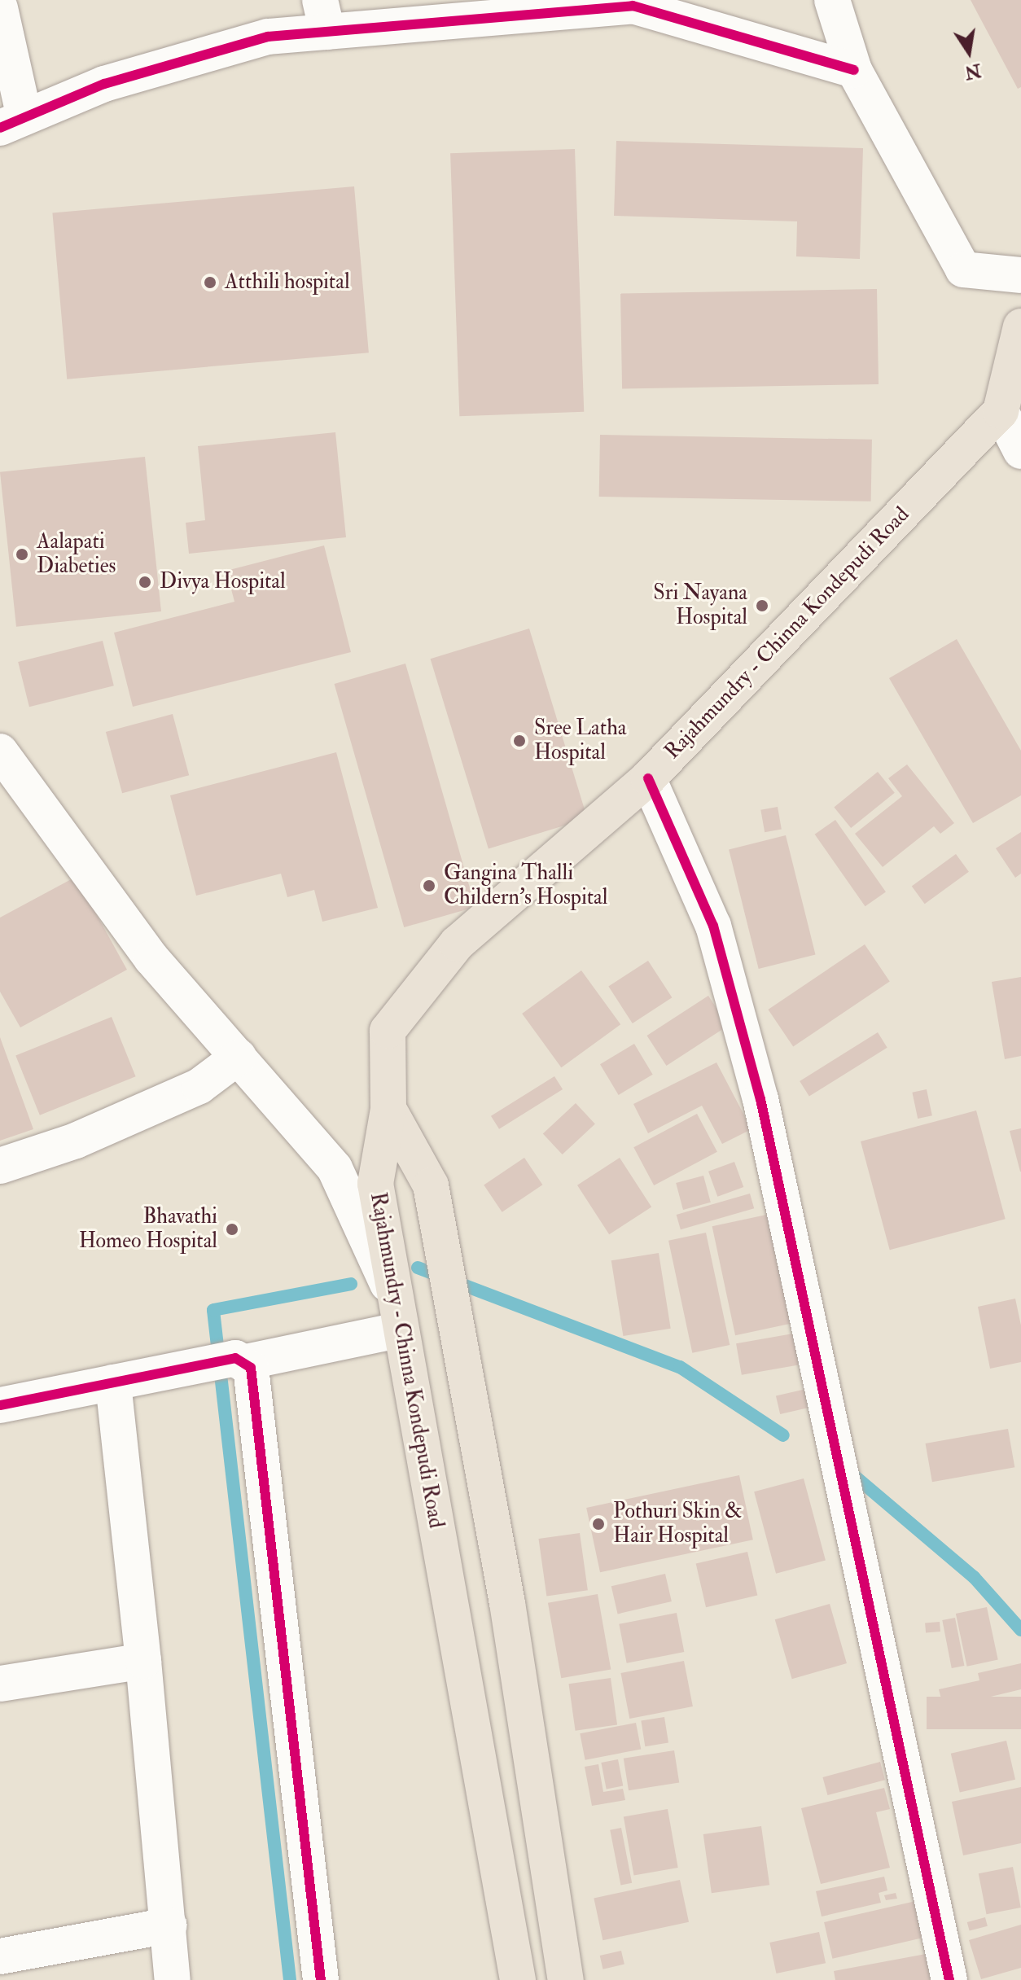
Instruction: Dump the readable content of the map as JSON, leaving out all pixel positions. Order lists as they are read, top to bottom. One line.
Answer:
{"streets":{"main road":["Rajahmundry - Chinna Kondepudi Road"]},"places":["Atthili hospital","Aalapati Diabeties","Divya Hospital","Sri Nayana Hospital","Sree Latha Hospital","Gangina Thalli Childern's Hospital","Bhavathi Homeo Hospital","Pothuri Skin & Hair Hospital"],"north":"bottom"}
